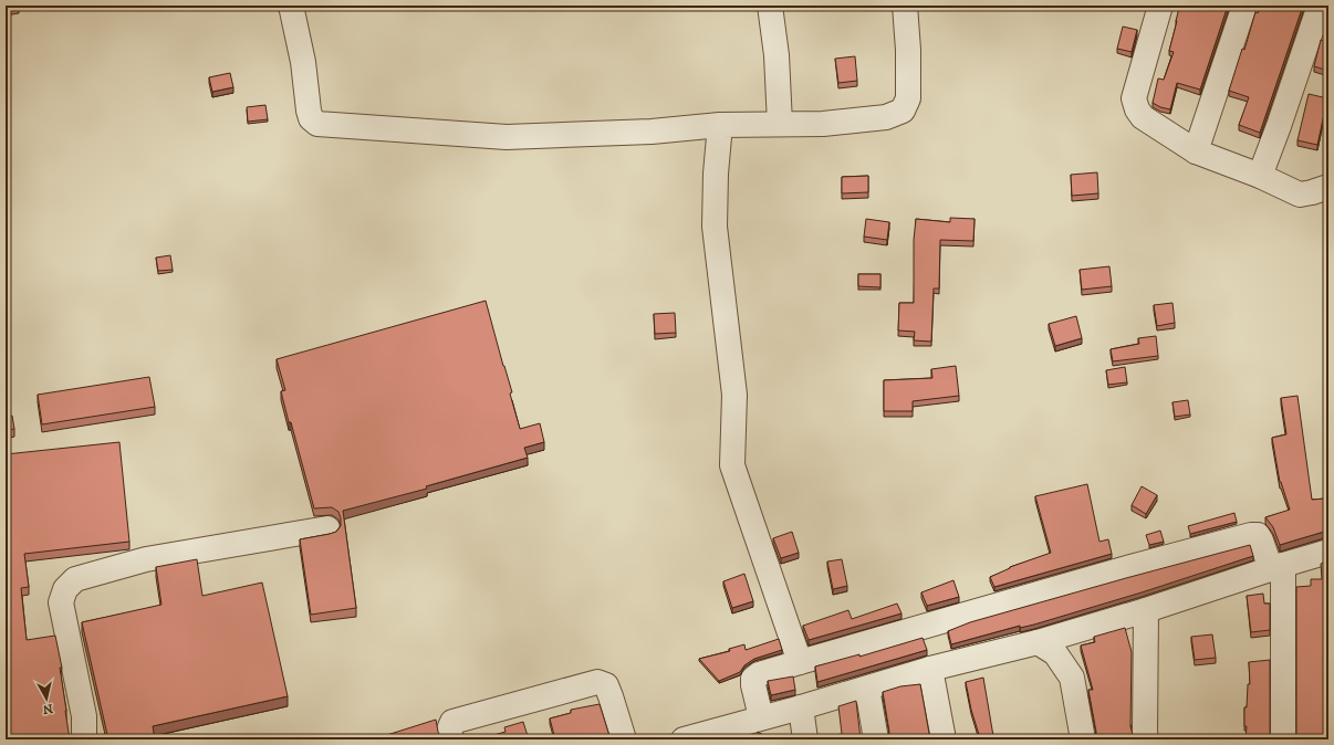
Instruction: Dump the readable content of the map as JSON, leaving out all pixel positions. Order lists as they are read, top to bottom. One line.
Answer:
{"north":"bottom"}
